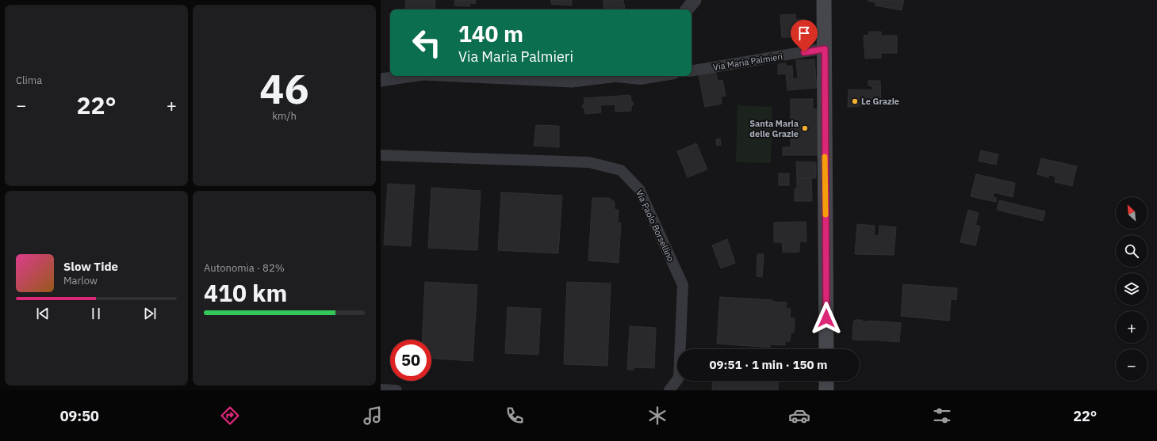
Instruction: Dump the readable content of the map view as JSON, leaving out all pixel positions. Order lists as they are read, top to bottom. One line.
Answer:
{"streets":{"street":["Via Maria Palmieri","Via Paolo Borsellino"]},"places":["Le Grazie","Santa Maria delle Grazie"],"north":"top left","page":{"tile":["Clima",["46","km/h"],["Autonomia · 82%","410 km"]],"turn":["140 m","Via Maria Palmieri"],"heat":["−","22°","+"],"map_buttons":["+","−"],"song":["Slow Tide","Marlow"],"limit":"50","trip":"09:51 · 1 min · 150 m","tabs":["09:50","22°"]}}
